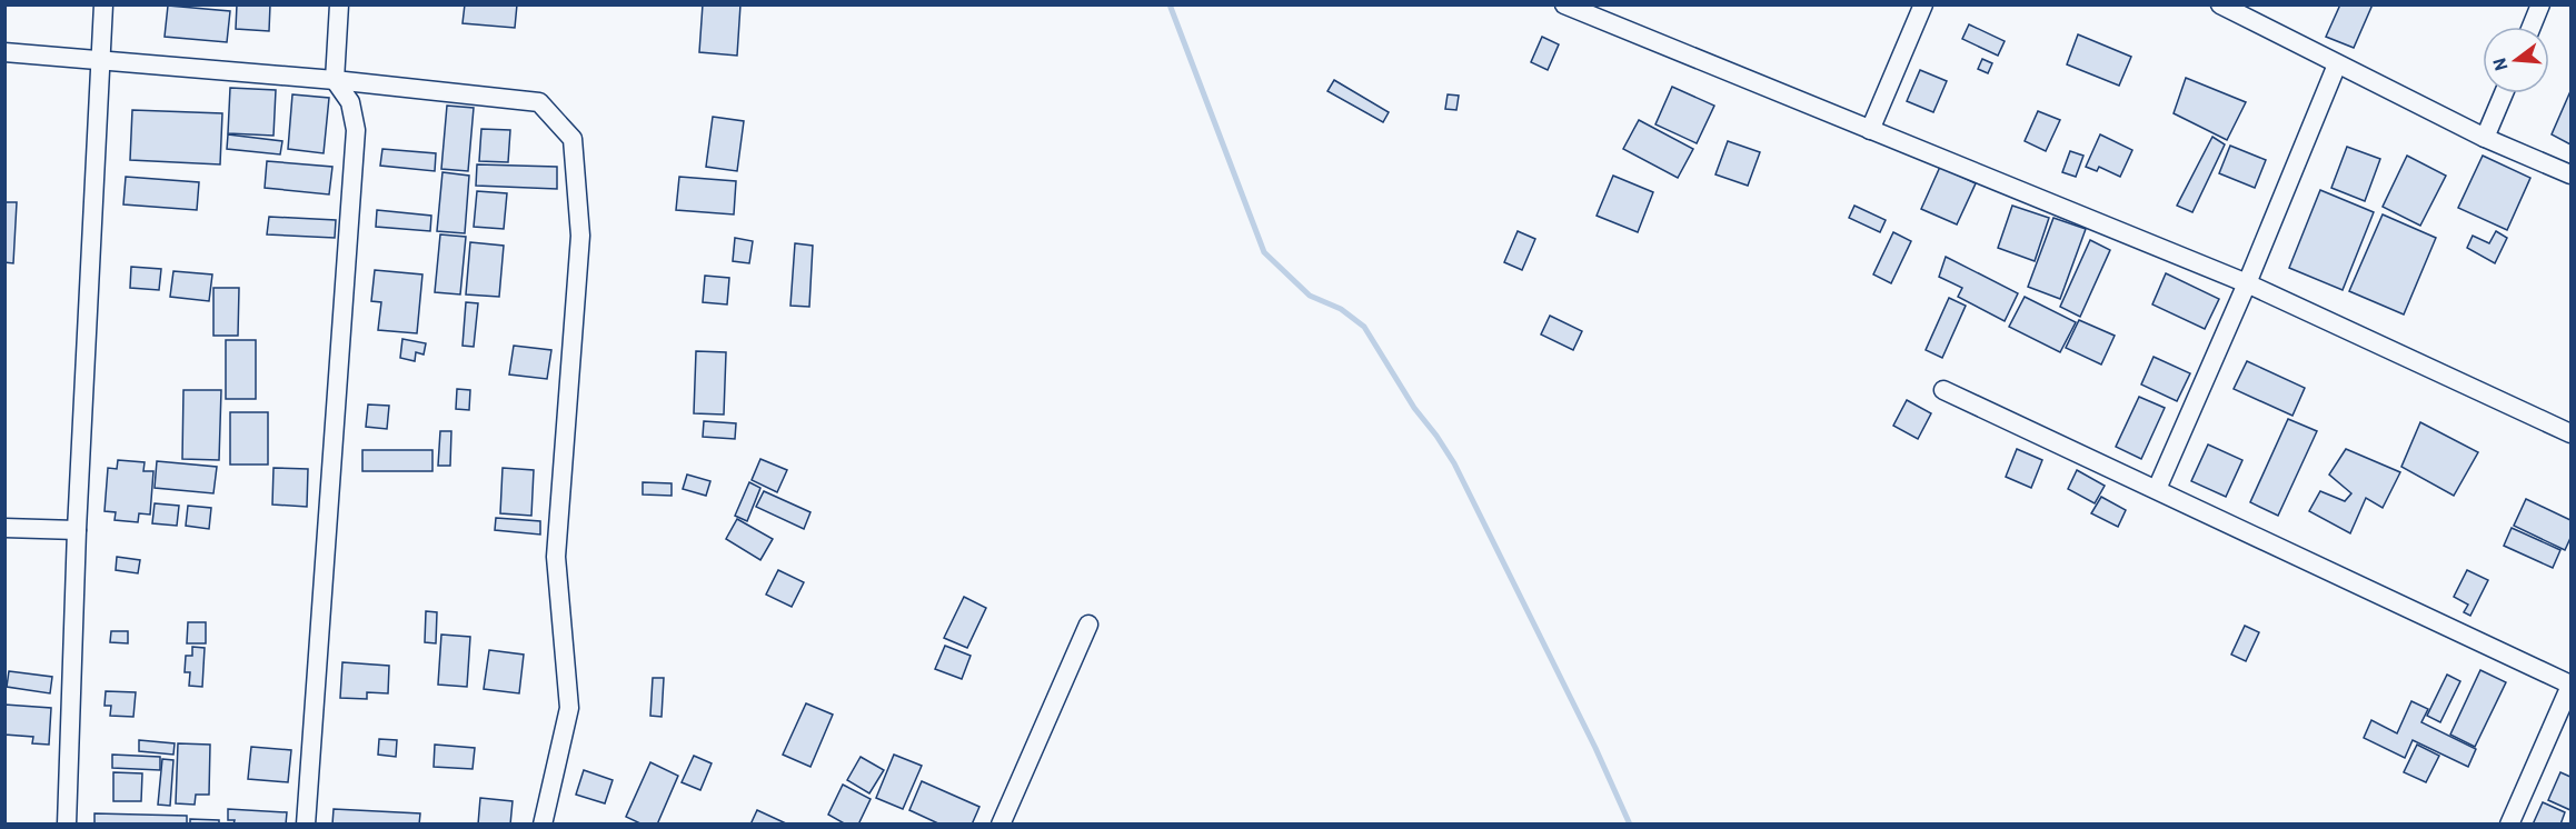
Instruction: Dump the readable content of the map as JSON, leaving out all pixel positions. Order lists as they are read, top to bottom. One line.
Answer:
{"north":"left"}
